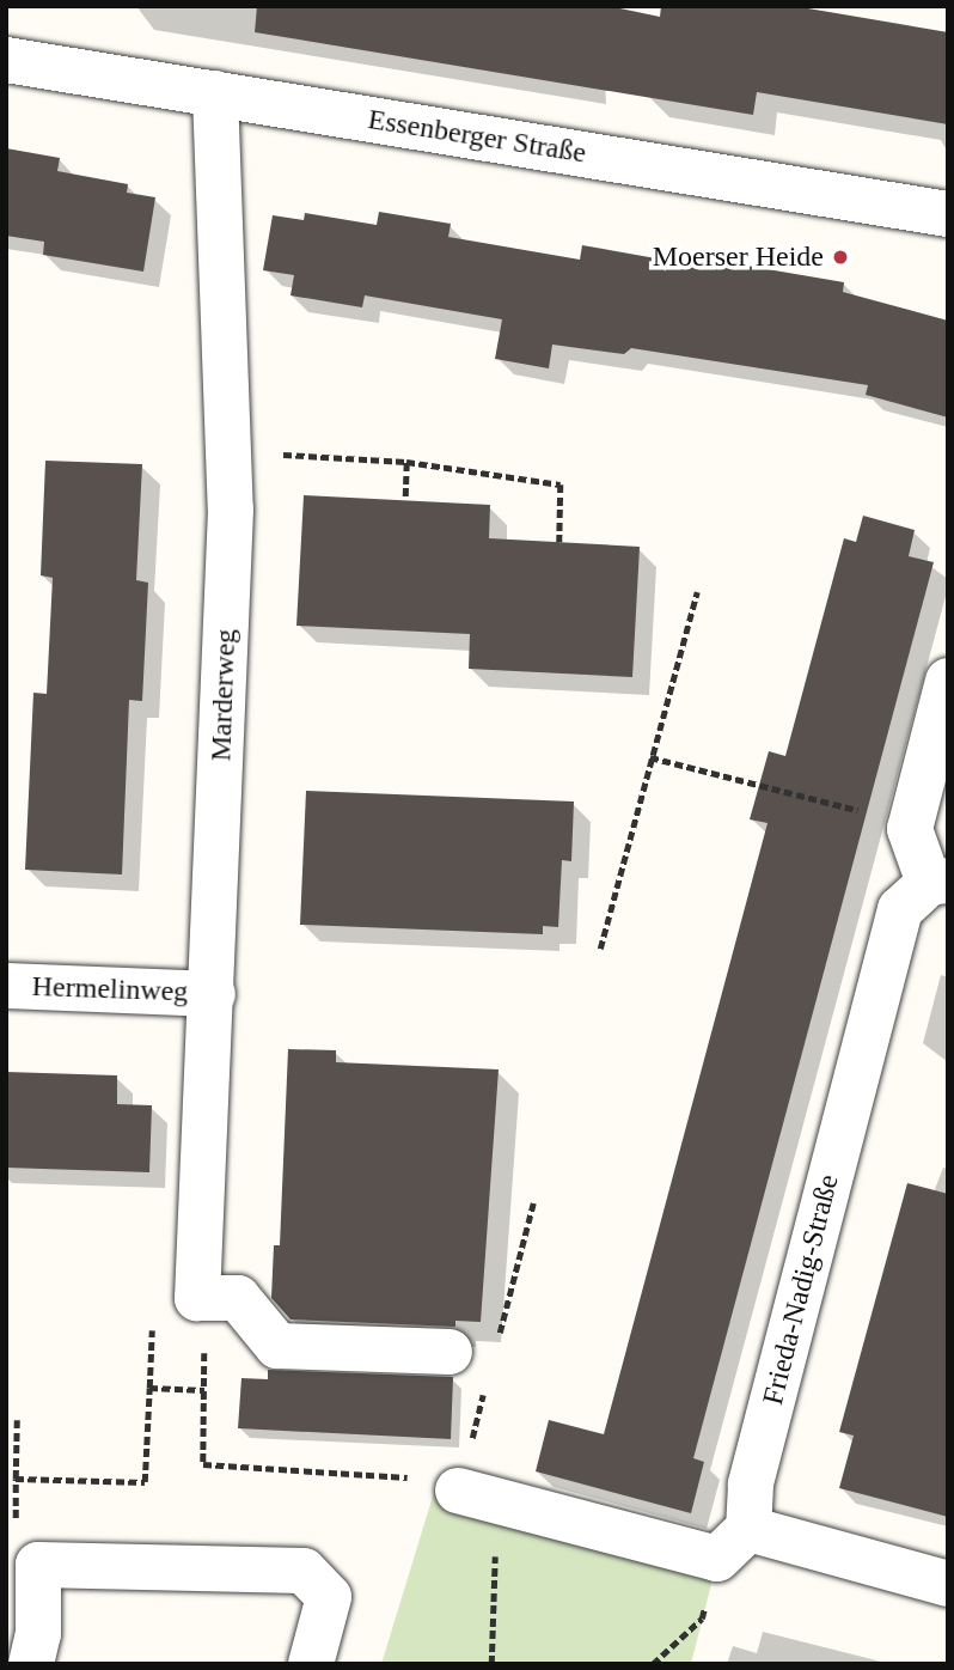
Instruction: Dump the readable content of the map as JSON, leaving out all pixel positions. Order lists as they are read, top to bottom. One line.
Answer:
{"streets":{"street":["Essenberger Straße","Marderweg","Hermelinweg","Frieda-Nadig-Straße"]},"crossings":[["Essenberger Straße","Marderweg"],["Marderweg","Hermelinweg"]],"places":["Moerser Heide"]}
